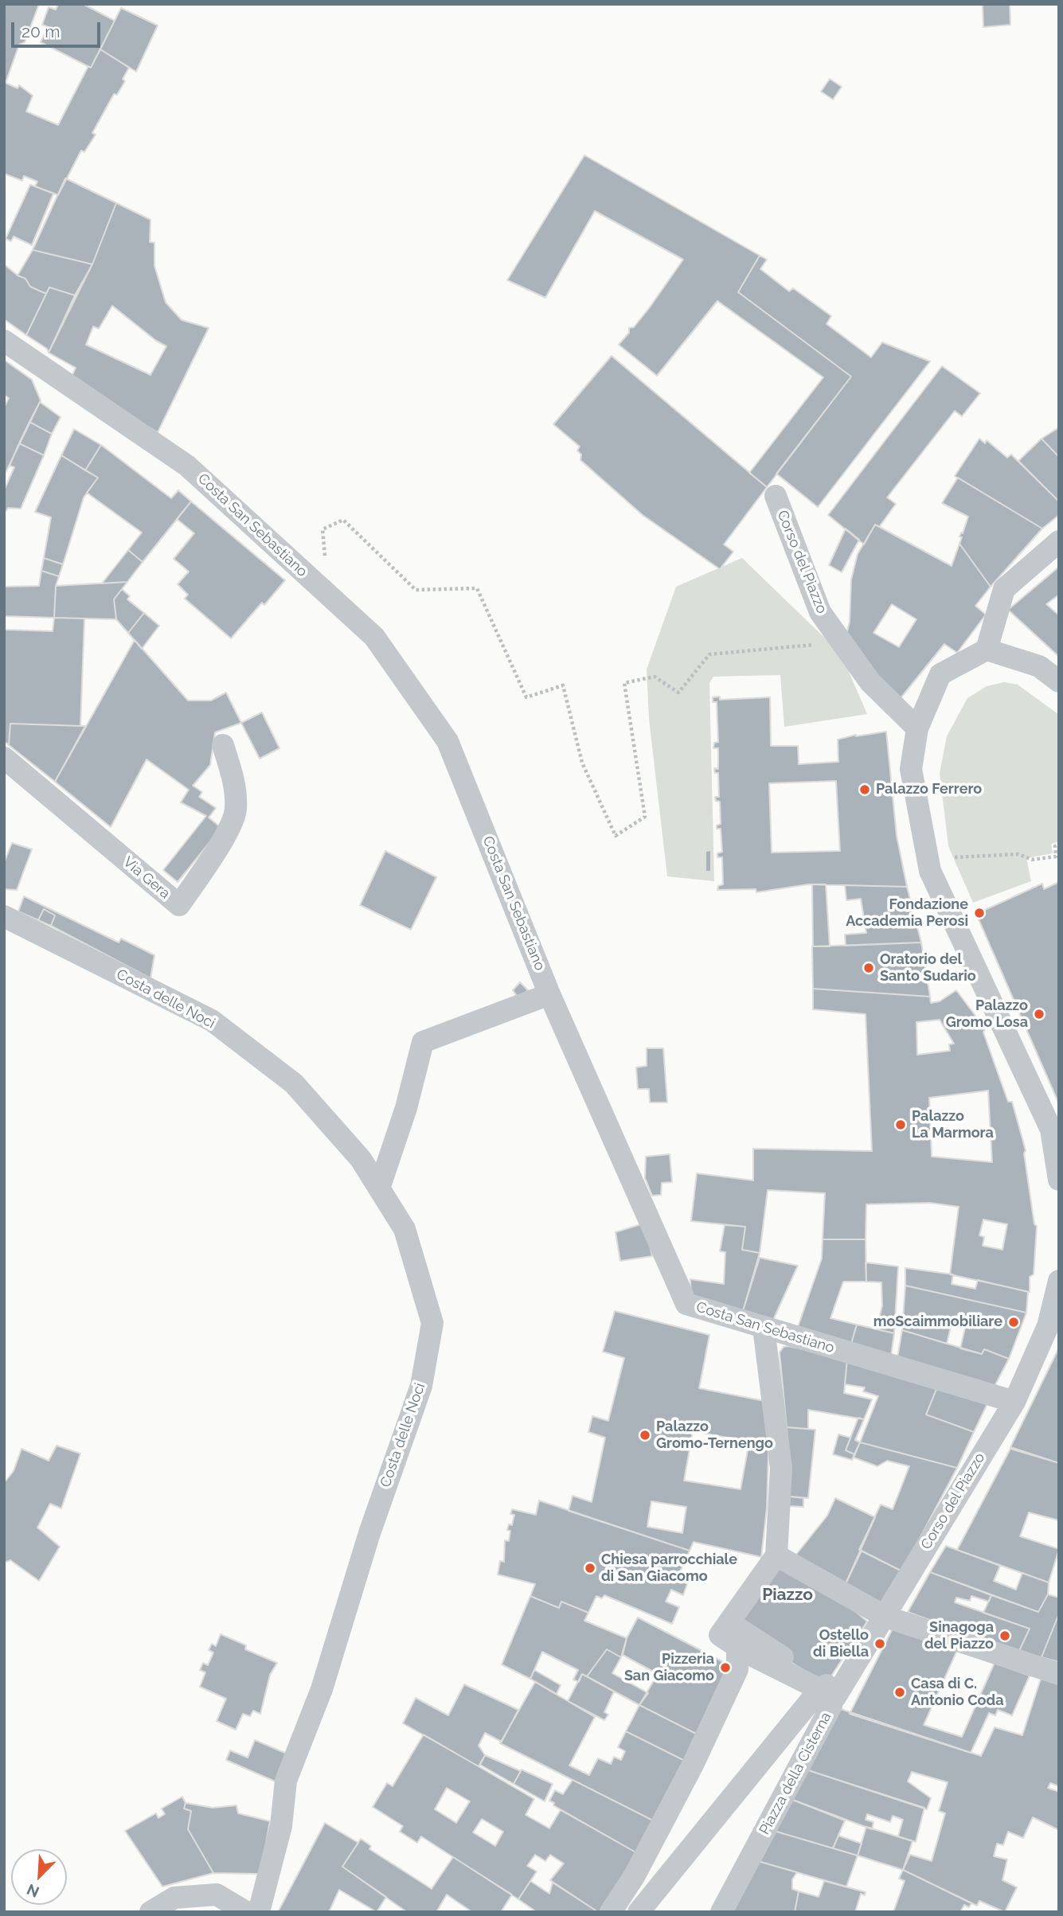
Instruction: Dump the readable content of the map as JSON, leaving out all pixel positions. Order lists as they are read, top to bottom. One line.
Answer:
{"streets":{"street":["Costa San Sebastiano","Corso del Piazzo","Via Gera","Costa delle Noci","Piazza della Cisterna"]},"crossings":[["Costa San Sebastiano","Corso del Piazzo"],["Corso del Piazzo","Piazza della Cisterna"]],"districts":["Piazzo"],"places":["Palazzo Ferrero","Fondazione Accademia Perosi","Oratorio del Santo Sudario","Palazzo Gromo Losa","Palazzo La Marmora","moScaimmobiliare","Palazzo Gromo-Ternengo","Chiesa parrocchiale di San Giacomo","Sinagoga del Piazzo","Ostello di Biella","Pizzeria San Giacomo","Casa di C. Antonio Coda"],"scale_bar":"20 m","north":"bottom left"}
